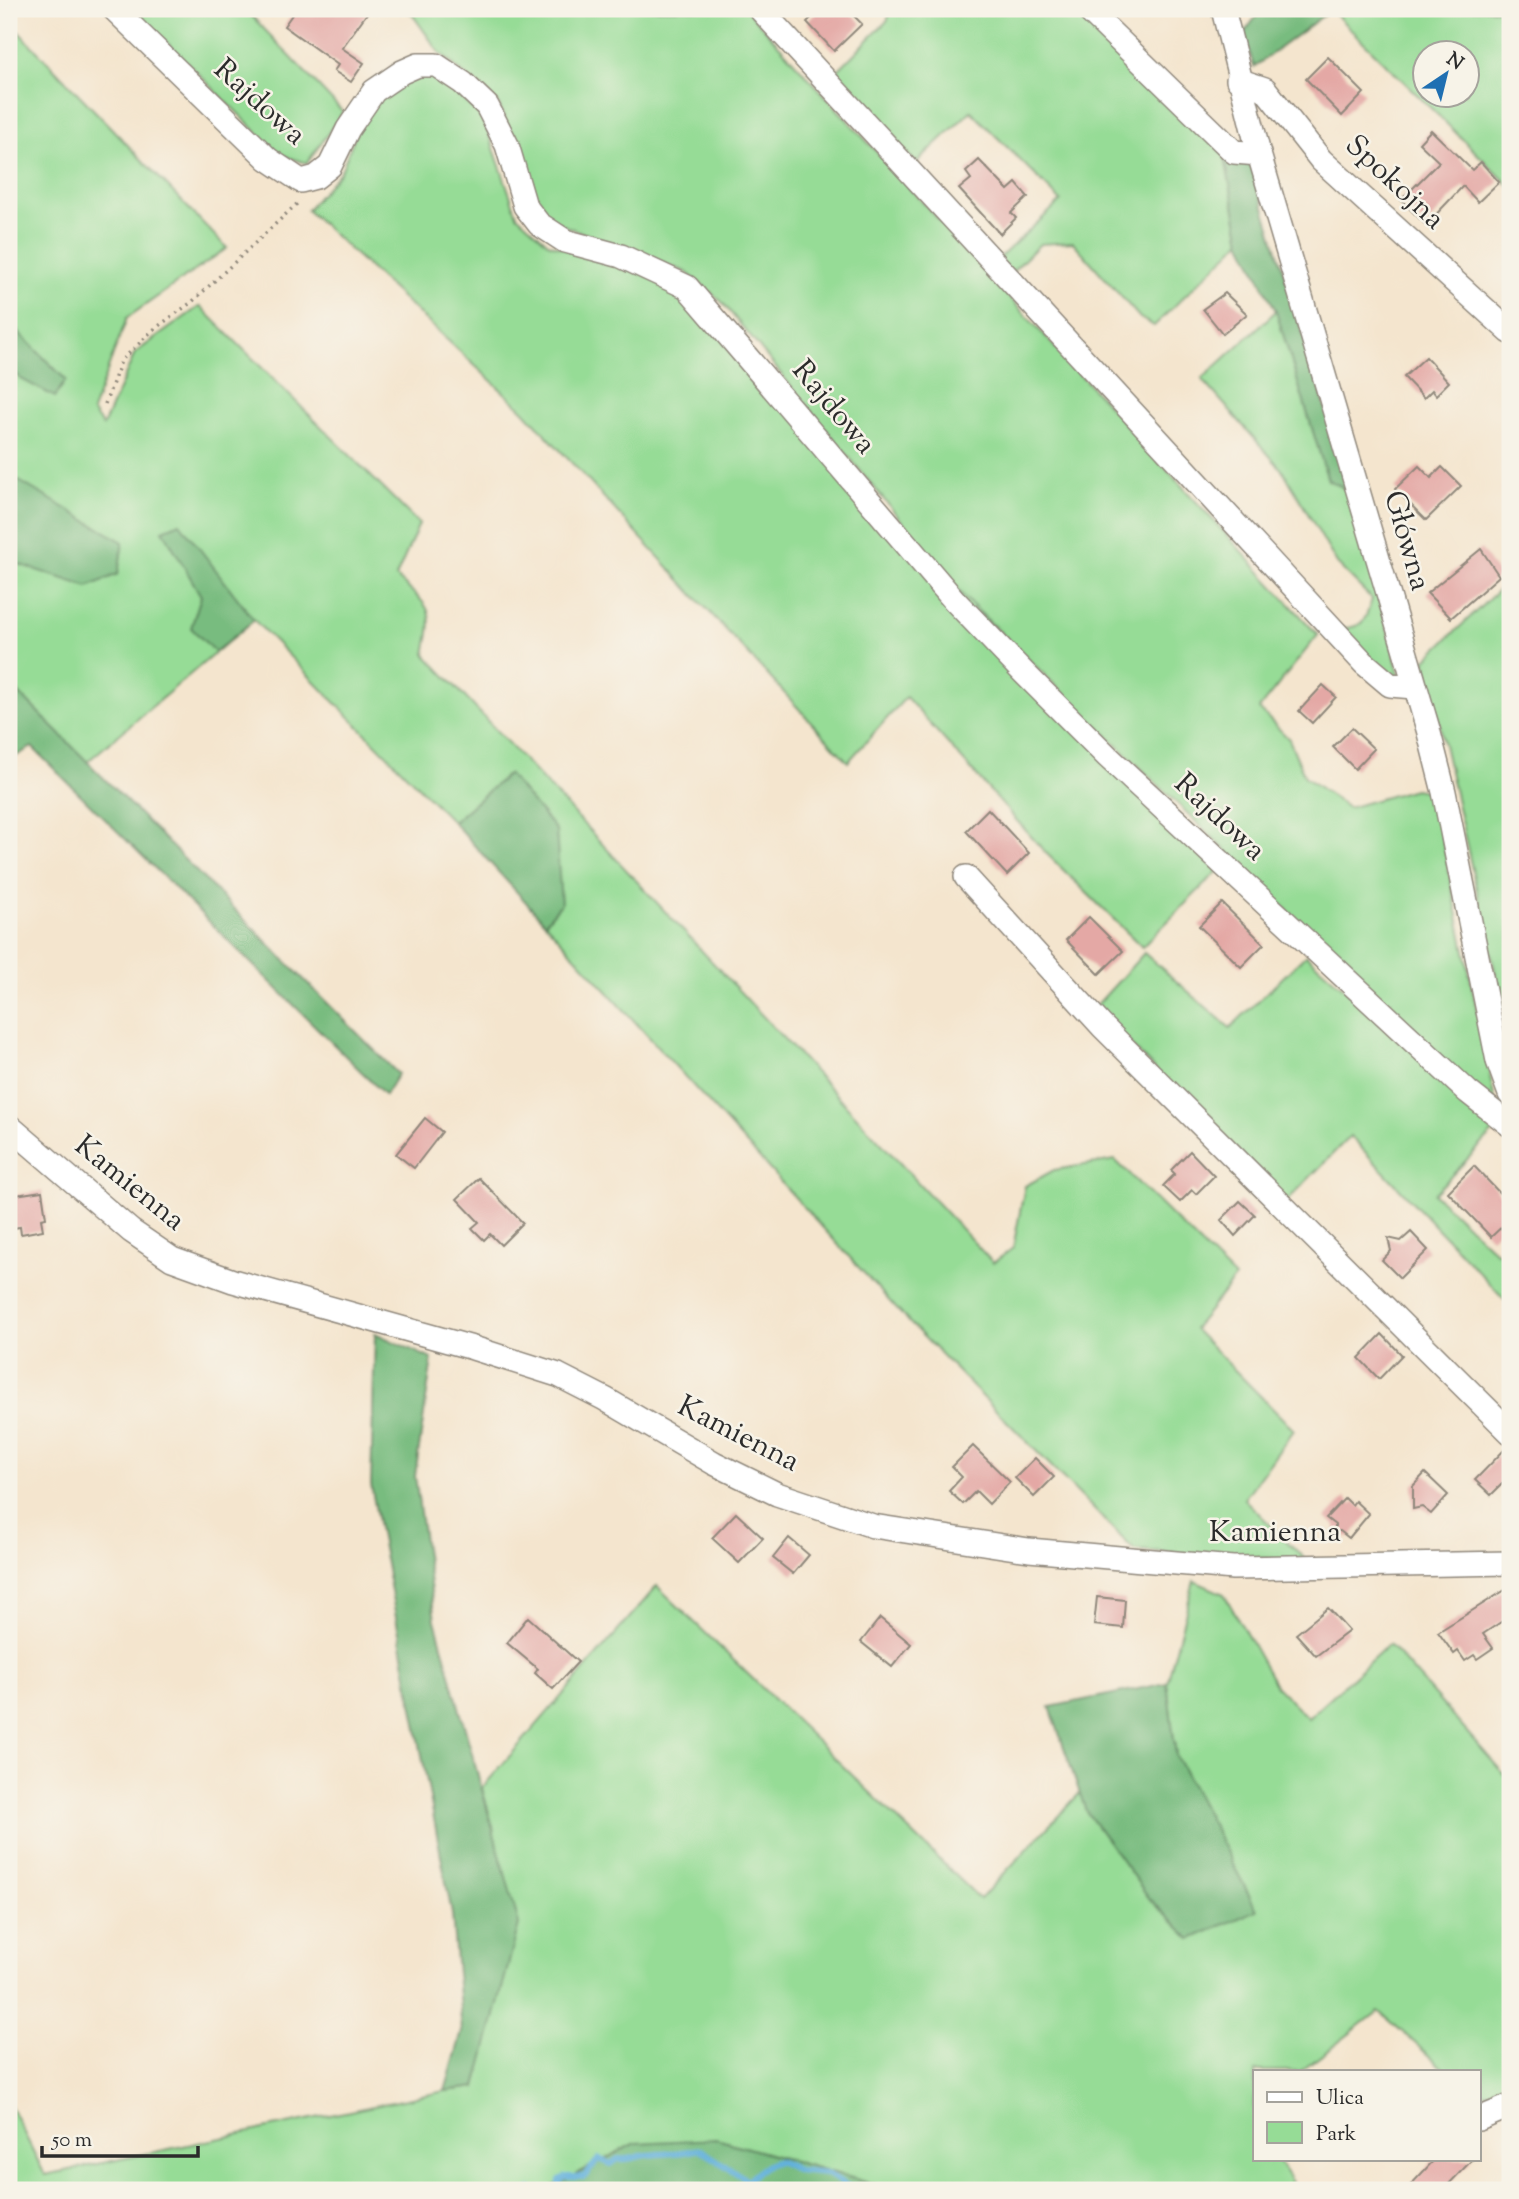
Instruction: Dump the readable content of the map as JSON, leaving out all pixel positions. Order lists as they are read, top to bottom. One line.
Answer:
{"streets":{"street":["Rajdowa","Spokojna","Główna","Kamienna"]},"crossings":[["Spokojna","Główna"]],"legend":["Ulica","Park"],"scale_bar":"50 m","north":"top right"}
